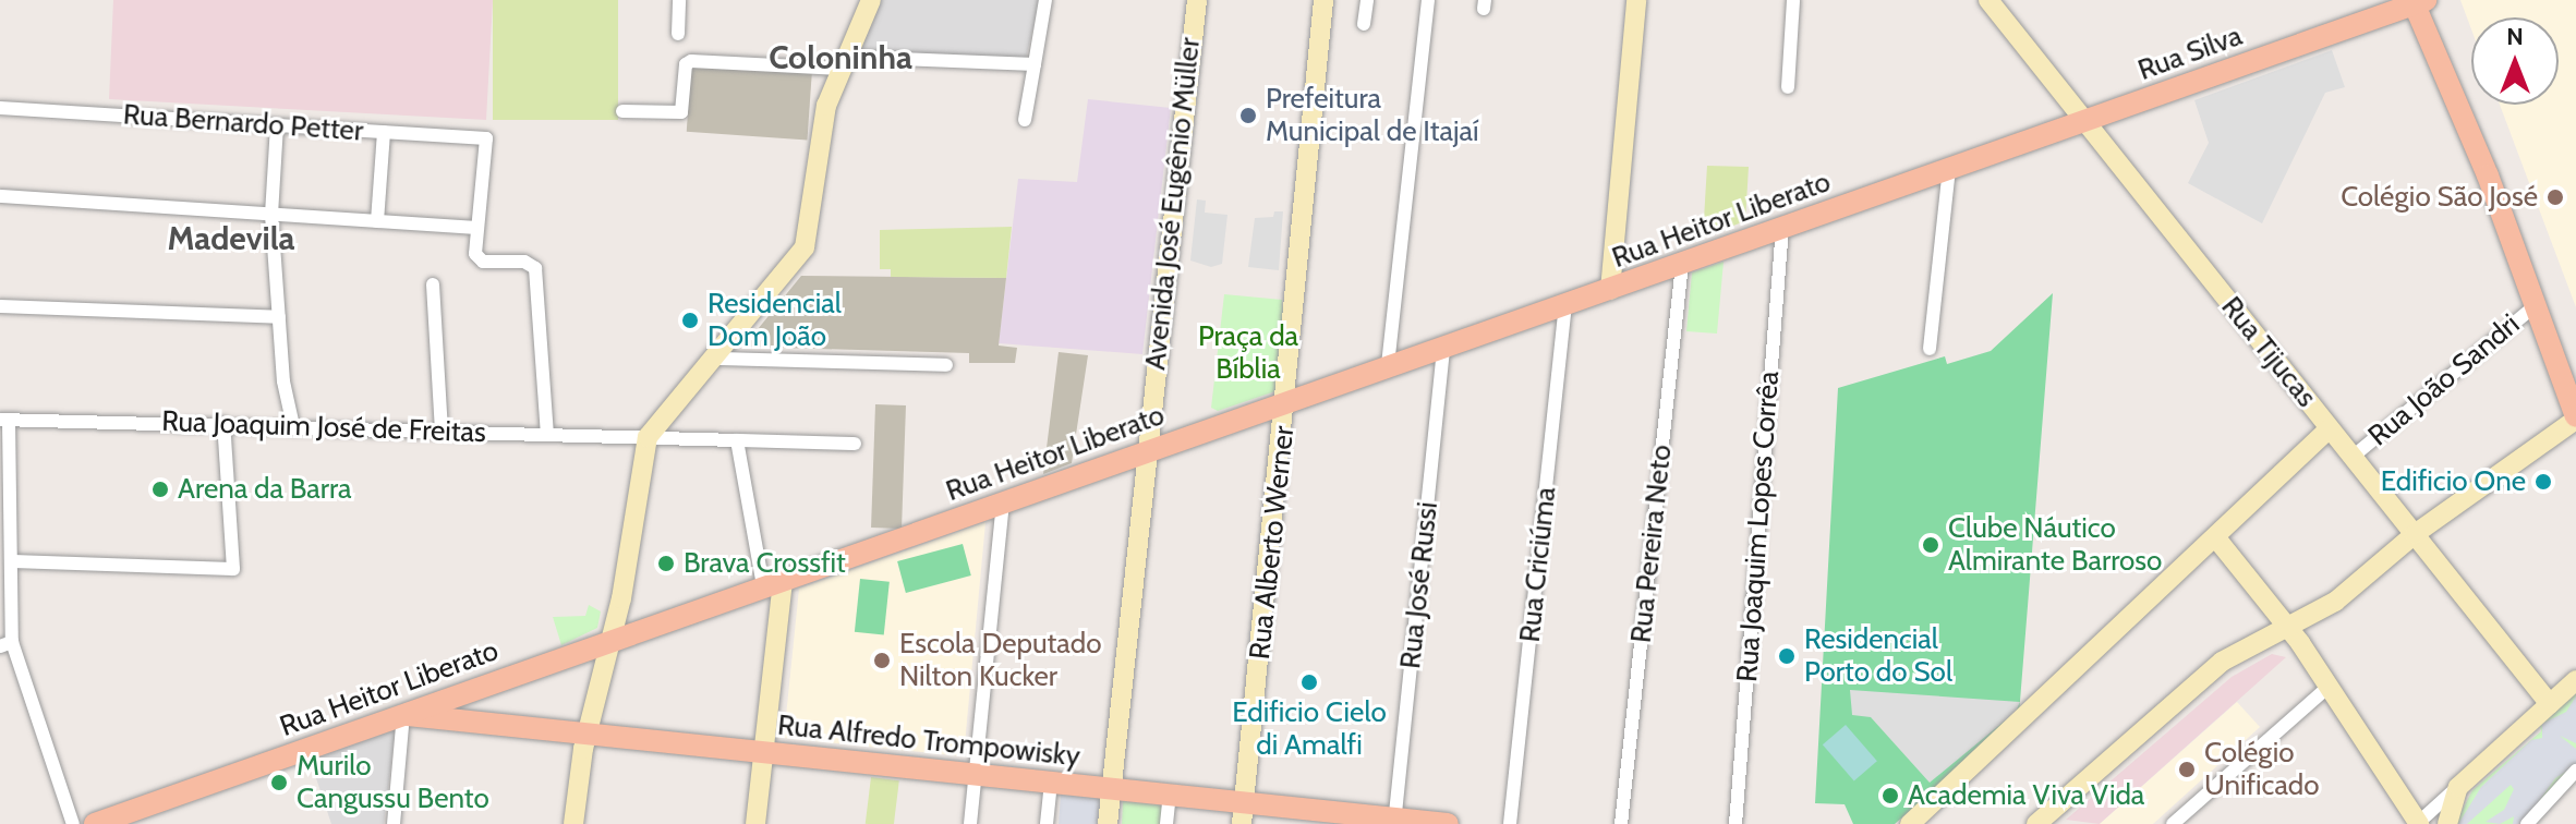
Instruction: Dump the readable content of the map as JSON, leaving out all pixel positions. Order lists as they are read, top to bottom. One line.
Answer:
{"streets":{"main road":["Rua Silva","Rua Heitor Liberato","Rua Alfredo Trompowisky"],"street":["Rua Bernardo Petter","Avenida José Eugênio Müller","Rua Tijucas","Rua João Sandri","Rua Joaquim José de Freitas","Rua Joaquim Lopes Corrêa","Rua Alberto Werner","Rua Pereira Neto","Rua Criciúma","Rua José Russi"]},"crossings":[["Rua Silva","Rua Heitor Liberato"],["Rua Silva","Rua Tijucas"],["Avenida José Eugênio Müller","Rua Heitor Liberato"],["Avenida José Eugênio Müller","Rua Alfredo Trompowisky"],["Rua Heitor Liberato","Rua Tijucas"],["Rua Heitor Liberato","Rua Joaquim Lopes Corrêa"],["Rua Heitor Liberato","Rua Alberto Werner"],["Rua Heitor Liberato","Rua Pereira Neto"],["Rua Heitor Liberato","Rua Criciúma"],["Rua Heitor Liberato","Rua José Russi"],["Rua Heitor Liberato","Rua Alfredo Trompowisky"],["Rua Tijucas","Rua João Sandri"],["Rua Alberto Werner","Rua Alfredo Trompowisky"],["Rua José Russi","Rua Alfredo Trompowisky"]],"districts":["Coloninha","Madevila"],"parks":["Praça da Bíblia"],"places":["Prefeitura Municipal de Itajaí","Colégio São José","Residencial Dom João","Edificio One","Arena da Barra","Clube Náutico Almirante Barroso","Brava Crossfit","Residencial Porto do Sol","Escola Deputado Nilton Kucker","Edificio Cielo di Amalfi","Colégio Unificado","Murilo Cangussu Bento","Academia Viva Vida"],"north":"top"}
